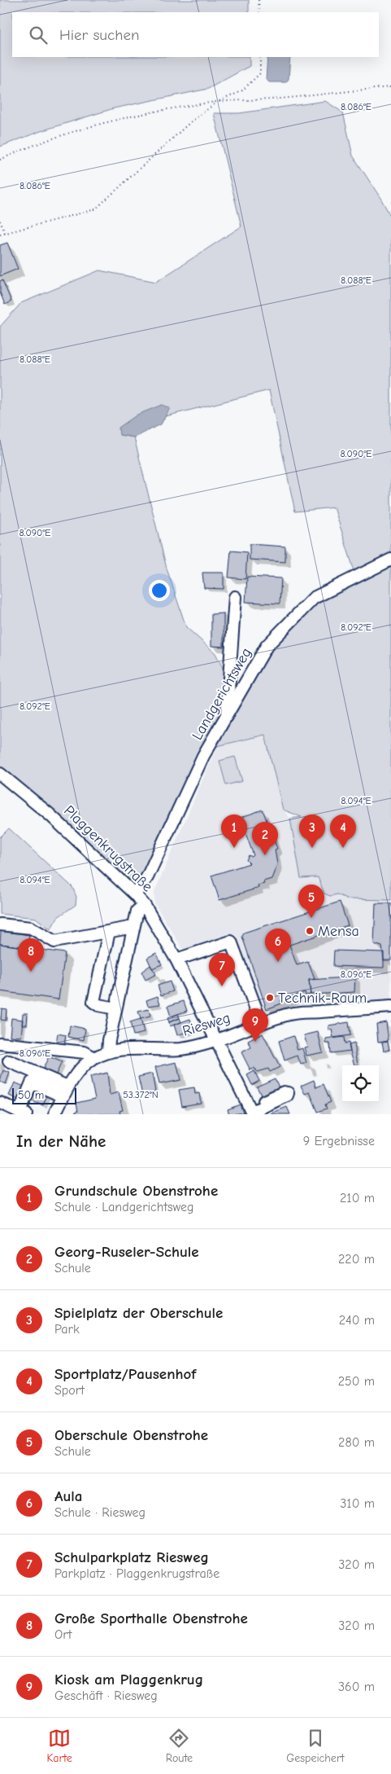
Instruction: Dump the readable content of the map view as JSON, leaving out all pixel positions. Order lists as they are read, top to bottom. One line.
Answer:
{"streets":{"street":["Landgerichtsweg","Plaggenkrugstraße","Riesweg"]},"crossings":[["Landgerichtsweg","Plaggenkrugstraße"],["Plaggenkrugstraße","Riesweg"]],"places":["Mensa","Technik-Raum"],"scale_bar":"50 m","page":{"search":"Hier suchen","pins":["1","3","4","2","5","6","8","7","9"],"scale":"50 m","heading":["In der Nähe","9 Ergebnisse"],"list":[{"mark":"1","name":"Grundschule Obenstrohe","note":"Schule · Landgerichtsweg","value":"210 m"},{"mark":"2","name":"Georg-Ruseler-Schule","note":"Schule","value":"220 m"},{"mark":"3","name":"Spielplatz der Oberschule","note":"Park","value":"240 m"},{"mark":"4","name":"Sportplatz/Pausenhof","note":"Sport","value":"250 m"},{"mark":"5","name":"Oberschule Obenstrohe","note":"Schule","value":"280 m"},{"mark":"6","name":"Aula","note":"Schule · Riesweg","value":"310 m"},{"mark":"7","name":"Schulparkplatz Riesweg","note":"Parkplatz · Plaggenkrugstraße","value":"320 m"},{"mark":"8","name":"Große Sporthalle Obenstrohe","note":"Ort","value":"320 m"},{"mark":"9","name":"Kiosk am Plaggenkrug","note":"Geschäft · Riesweg","value":"360 m"}],"nav":["Karte","Route","Gespeichert"]},"coordinates":["8.086°E","8.088°E","8.090°E","8.092°E","8.094°E","8.096°E","53.372°N"]}
